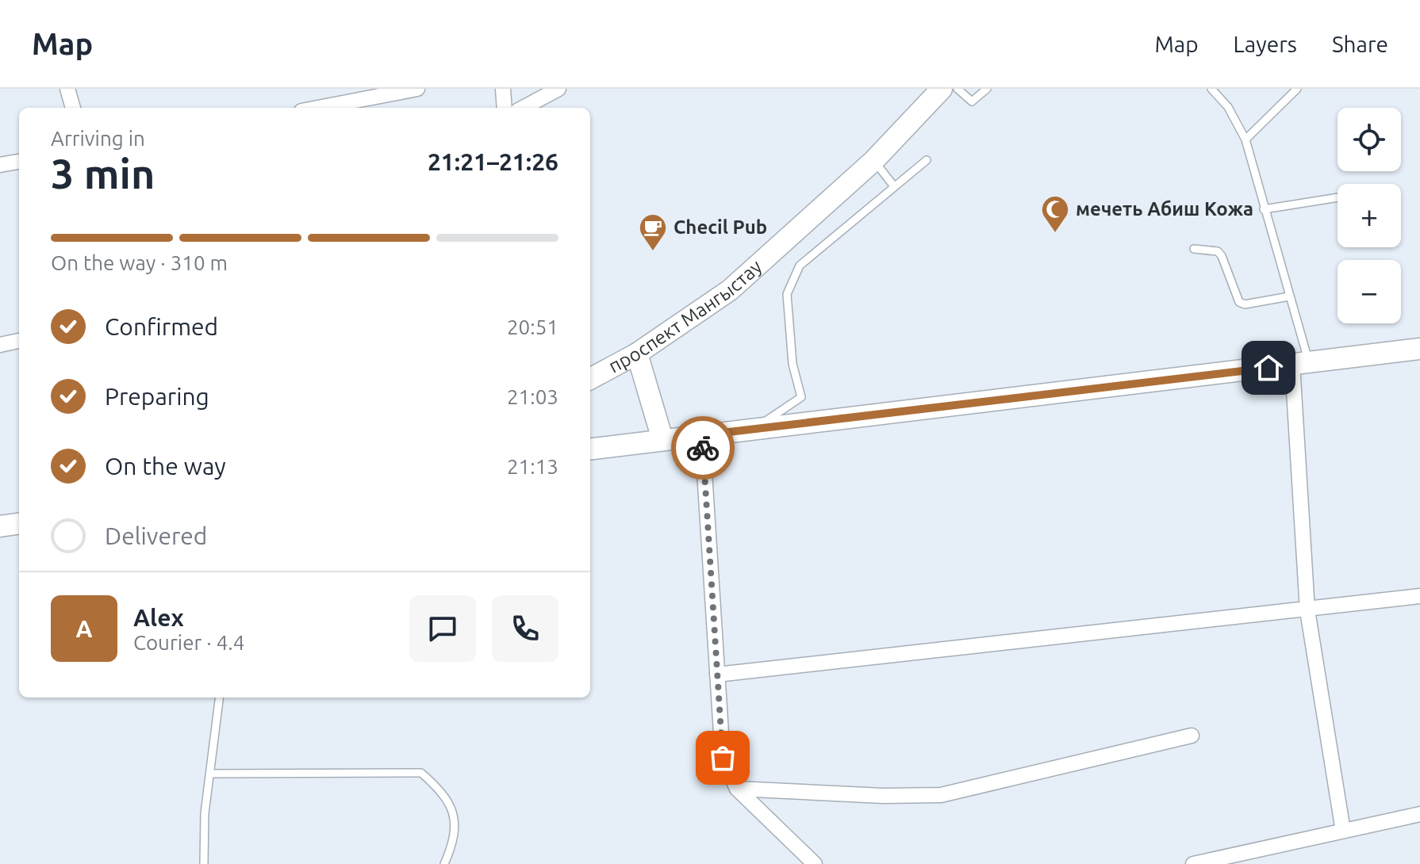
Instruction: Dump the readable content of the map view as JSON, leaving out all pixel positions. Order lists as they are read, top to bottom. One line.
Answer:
{"streets":{"main road":["проспект Мангыстау"]},"places":{"mosque":["мечеть Абиш Кожа"],"cafe":["Checil Pub"]},"page":{"header":"Map","nav":["Map","Layers","Share"],"map_buttons":["+","−"],"heading":["3 min","Arriving in","21:21–21:26"],"panel":["Alex","Courier · 4.4"],"bar":"On the way · 310 m","list":[["Confirmed","20:51"],["Preparing","21:03"],["On the way","21:13"],"Delivered"],"round":"A"}}
